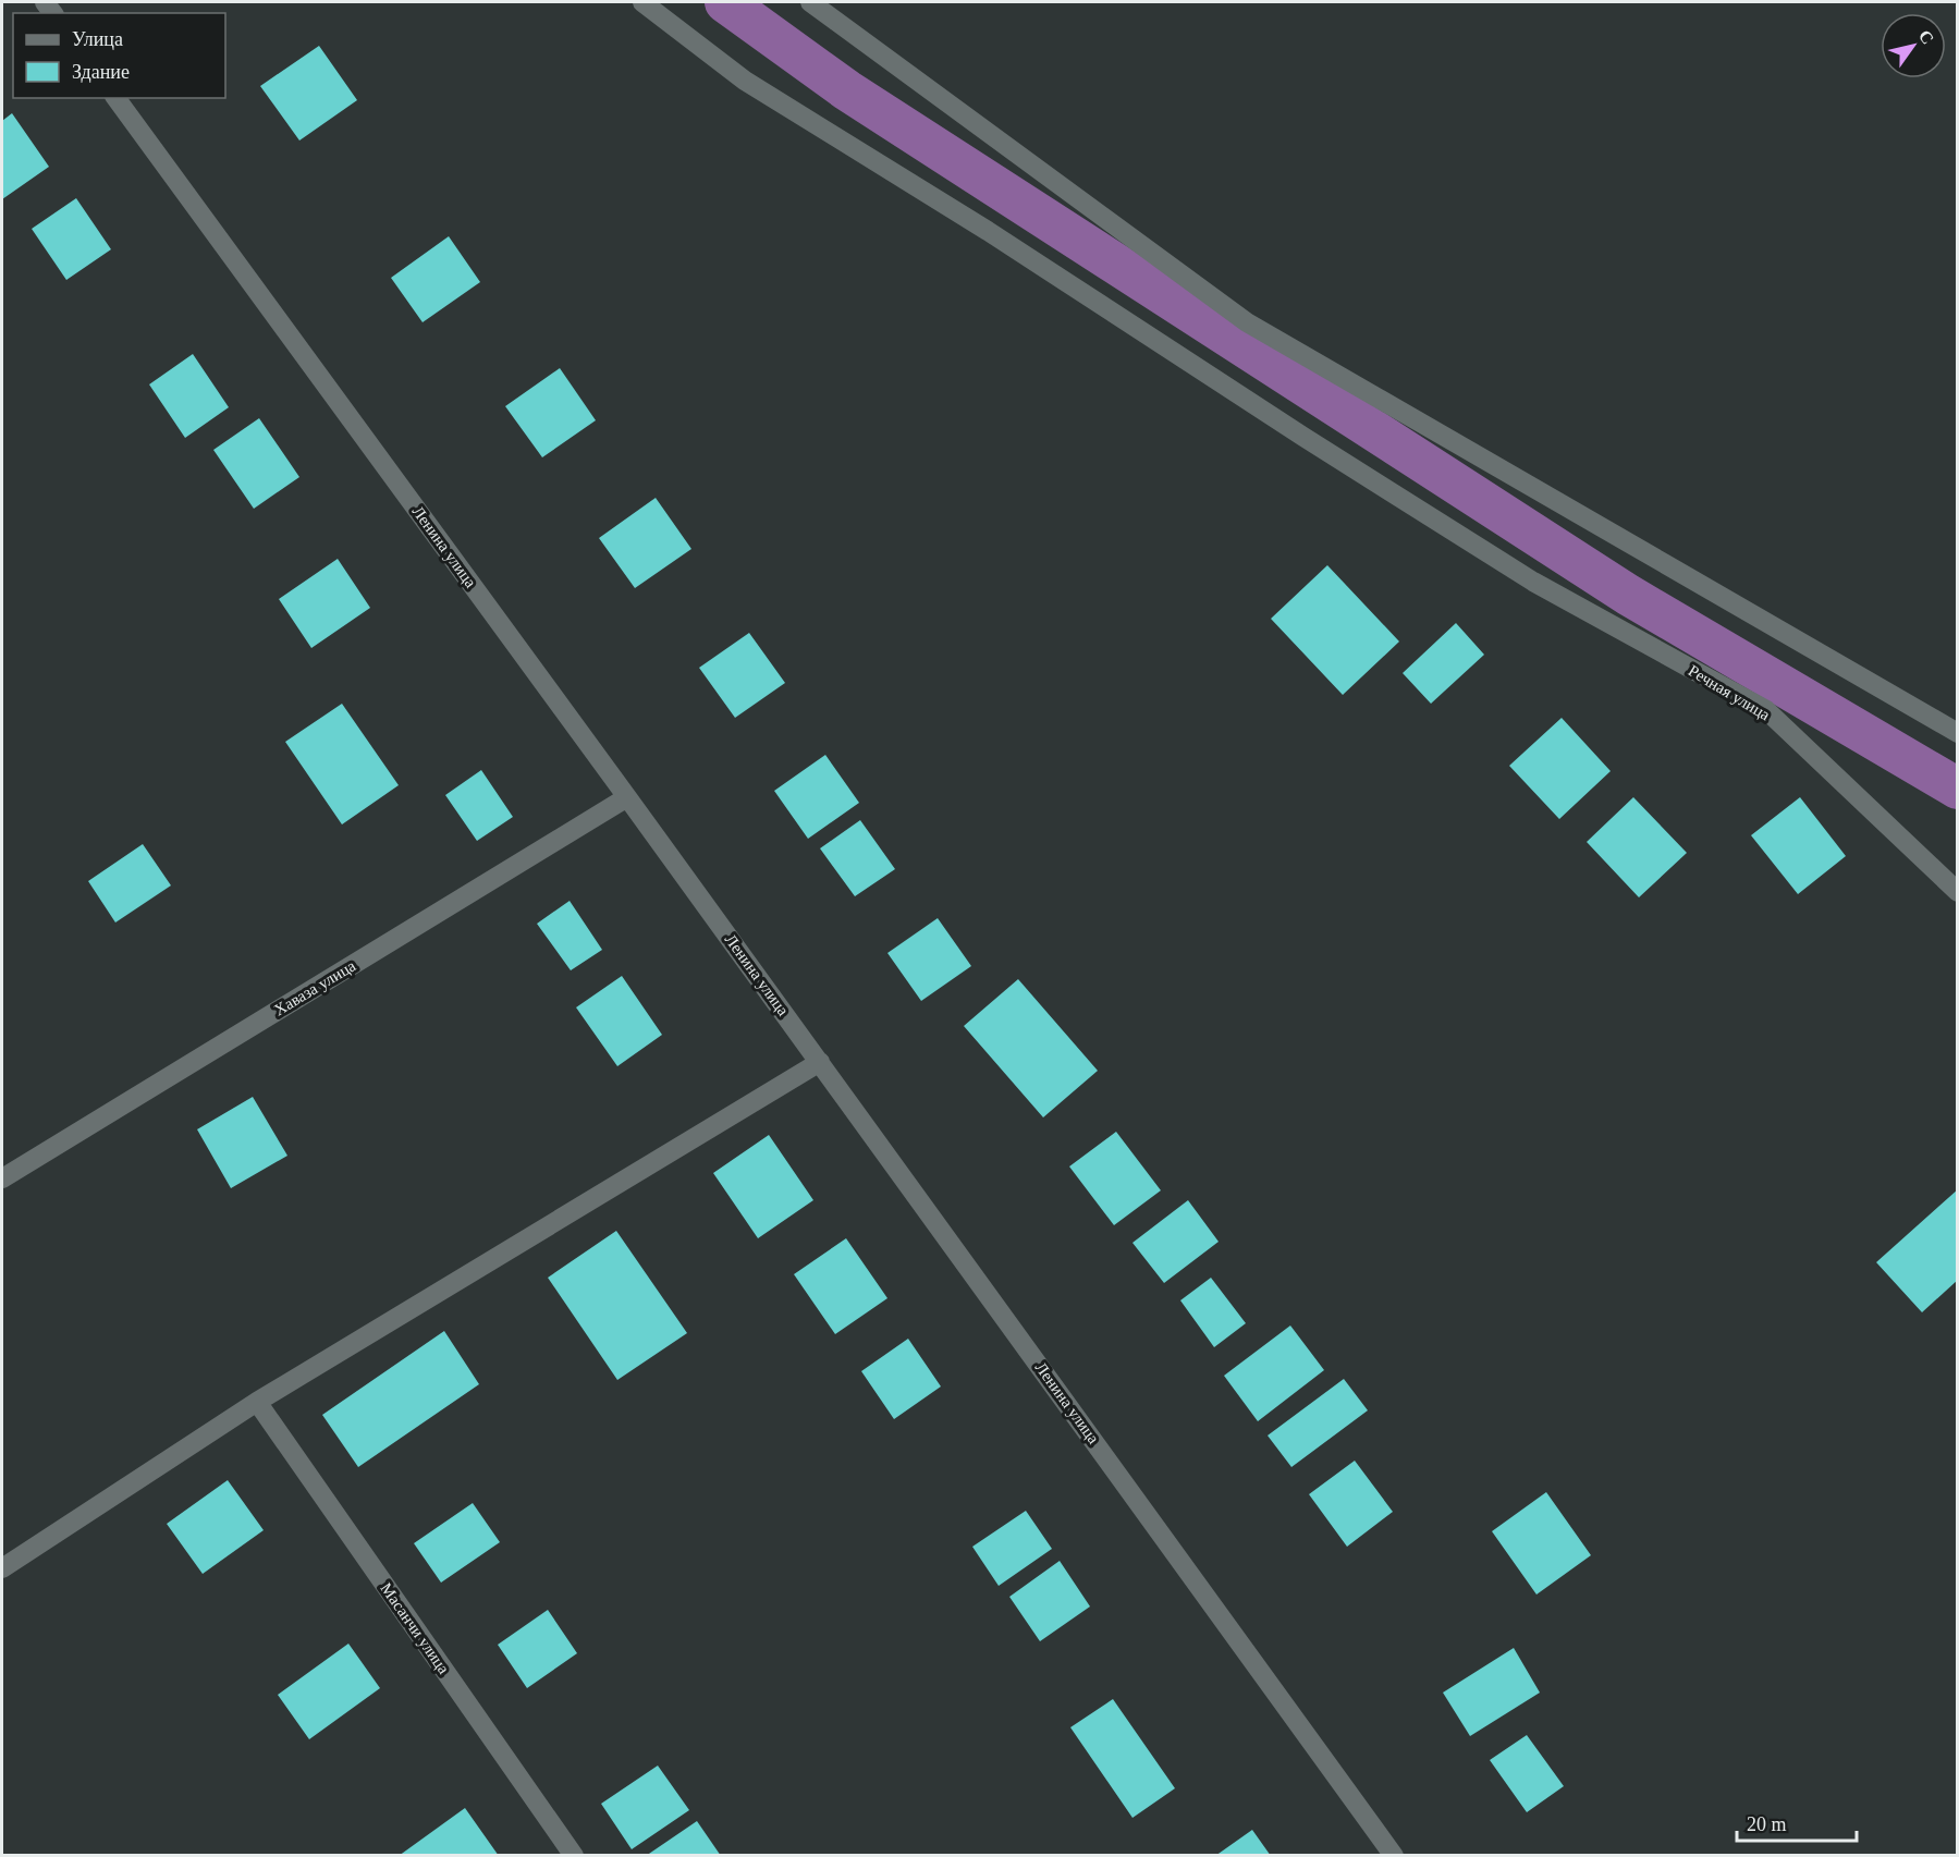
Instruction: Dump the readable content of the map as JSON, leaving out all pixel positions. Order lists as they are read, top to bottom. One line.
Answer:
{"streets":{"street":["Ленина улица","Речная улица","Хаваза улица","Масанчи улица"]},"crossings":[["Ленина улица","Хаваза улица"]],"legend":["Улица","Здание"],"scale_bar":"20 m","north":"top right"}
